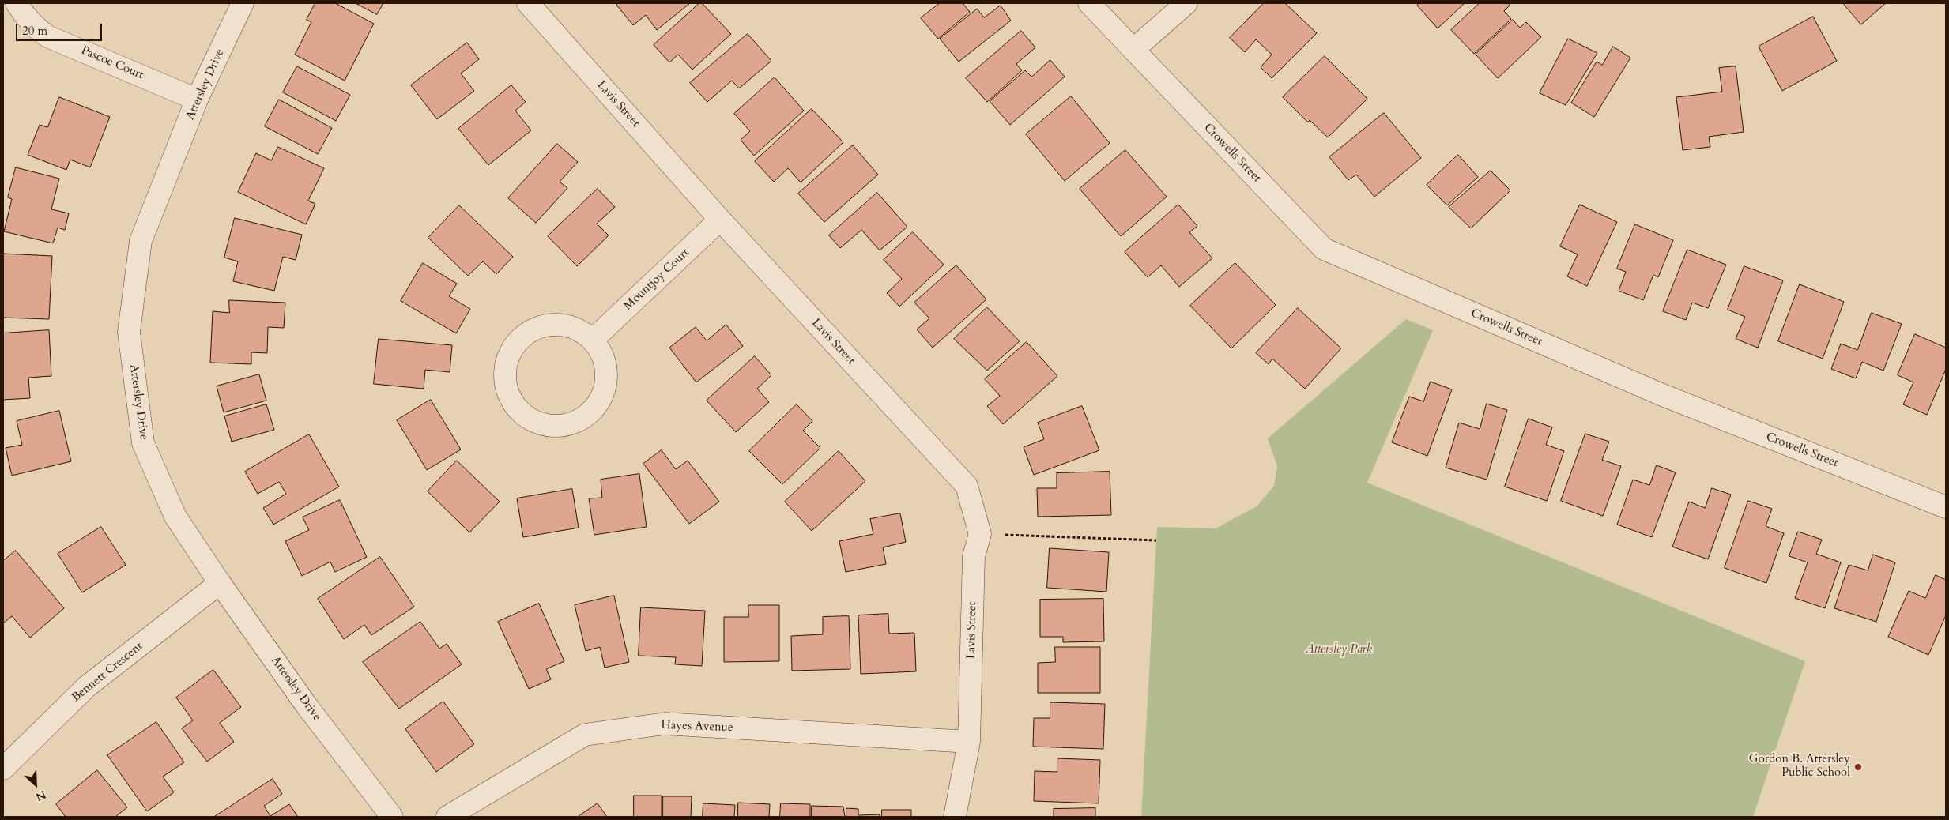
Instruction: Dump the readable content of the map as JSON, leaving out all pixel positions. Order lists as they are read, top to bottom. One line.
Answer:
{"streets":{"street":["Pascoe Court","Attersley Drive","Lavis Street","Crowells Street","Mountjoy Court","Bennett Crescent","Hayes Avenue"]},"crossings":[["Pascoe Court","Attersley Drive"],["Attersley Drive","Bennett Crescent"],["Lavis Street","Mountjoy Court"],["Lavis Street","Hayes Avenue"]],"parks":["Attersley Park"],"places":["Gordon B. Attersley Public School"],"scale_bar":"20 m","north":"bottom right"}
